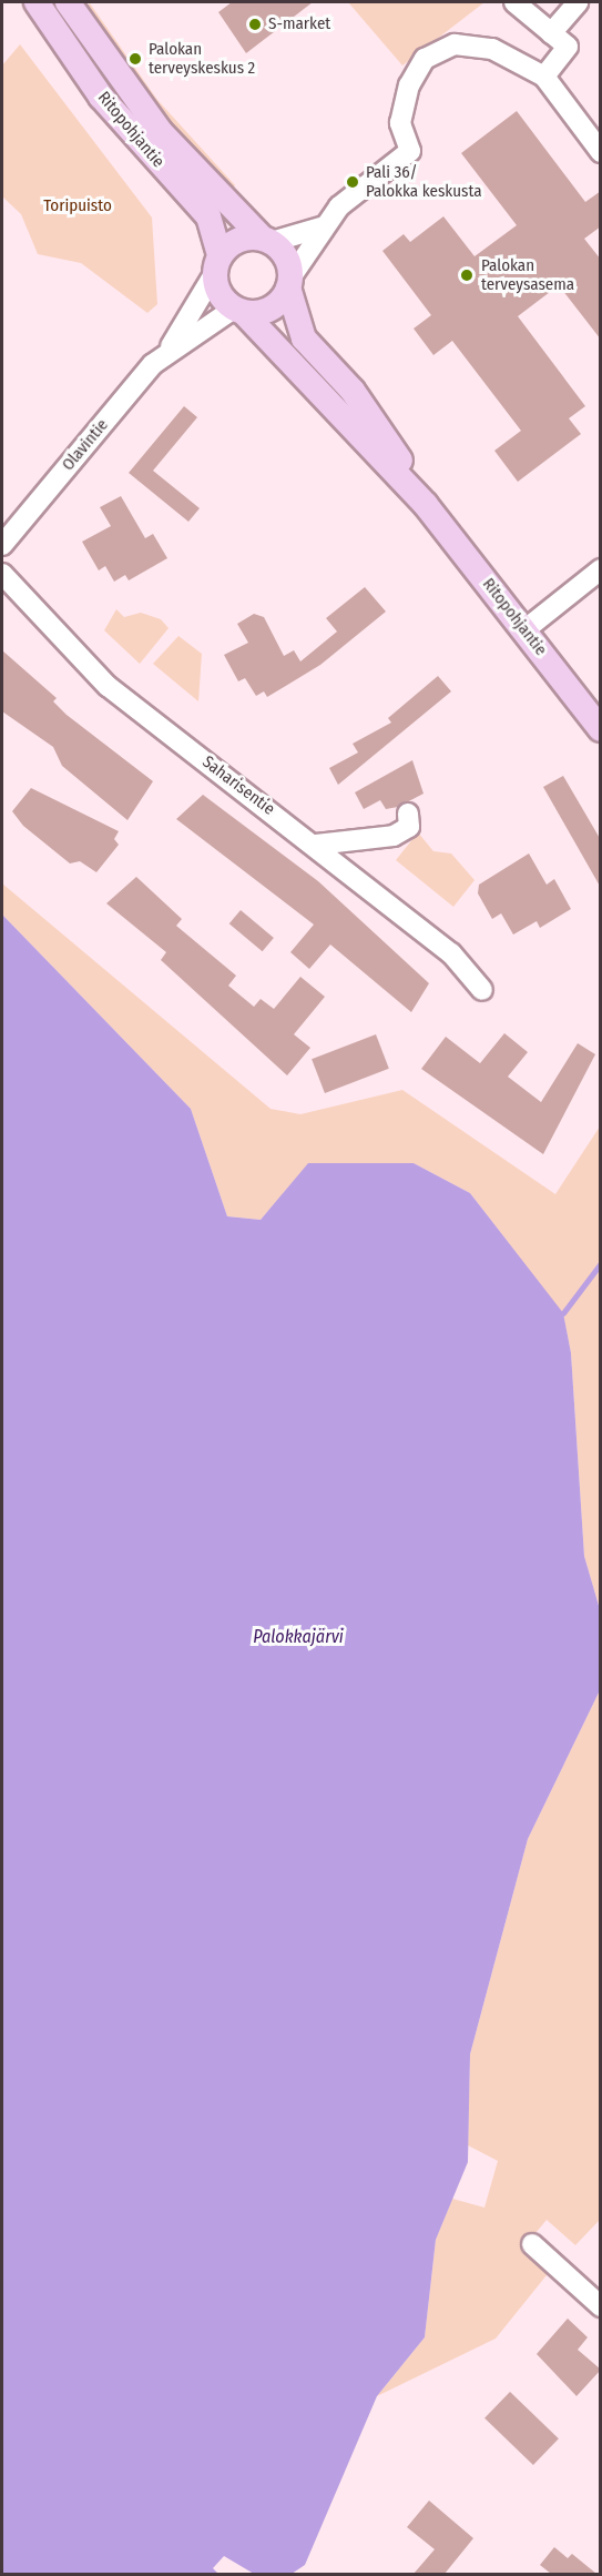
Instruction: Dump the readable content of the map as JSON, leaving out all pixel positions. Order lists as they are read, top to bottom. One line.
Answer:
{"streets":{"main road":["Ritopohjantie"],"street":["Olavintie","Saharisentie"]},"crossings":[["Ritopohjantie","Olavintie"]],"water":["Palokkajärvi"],"parks":["Toripuisto"],"places":["S-market","Palokan terveyskeskus 2","Pali 36/ Palokka keskusta","Palokan terveysasema"]}
